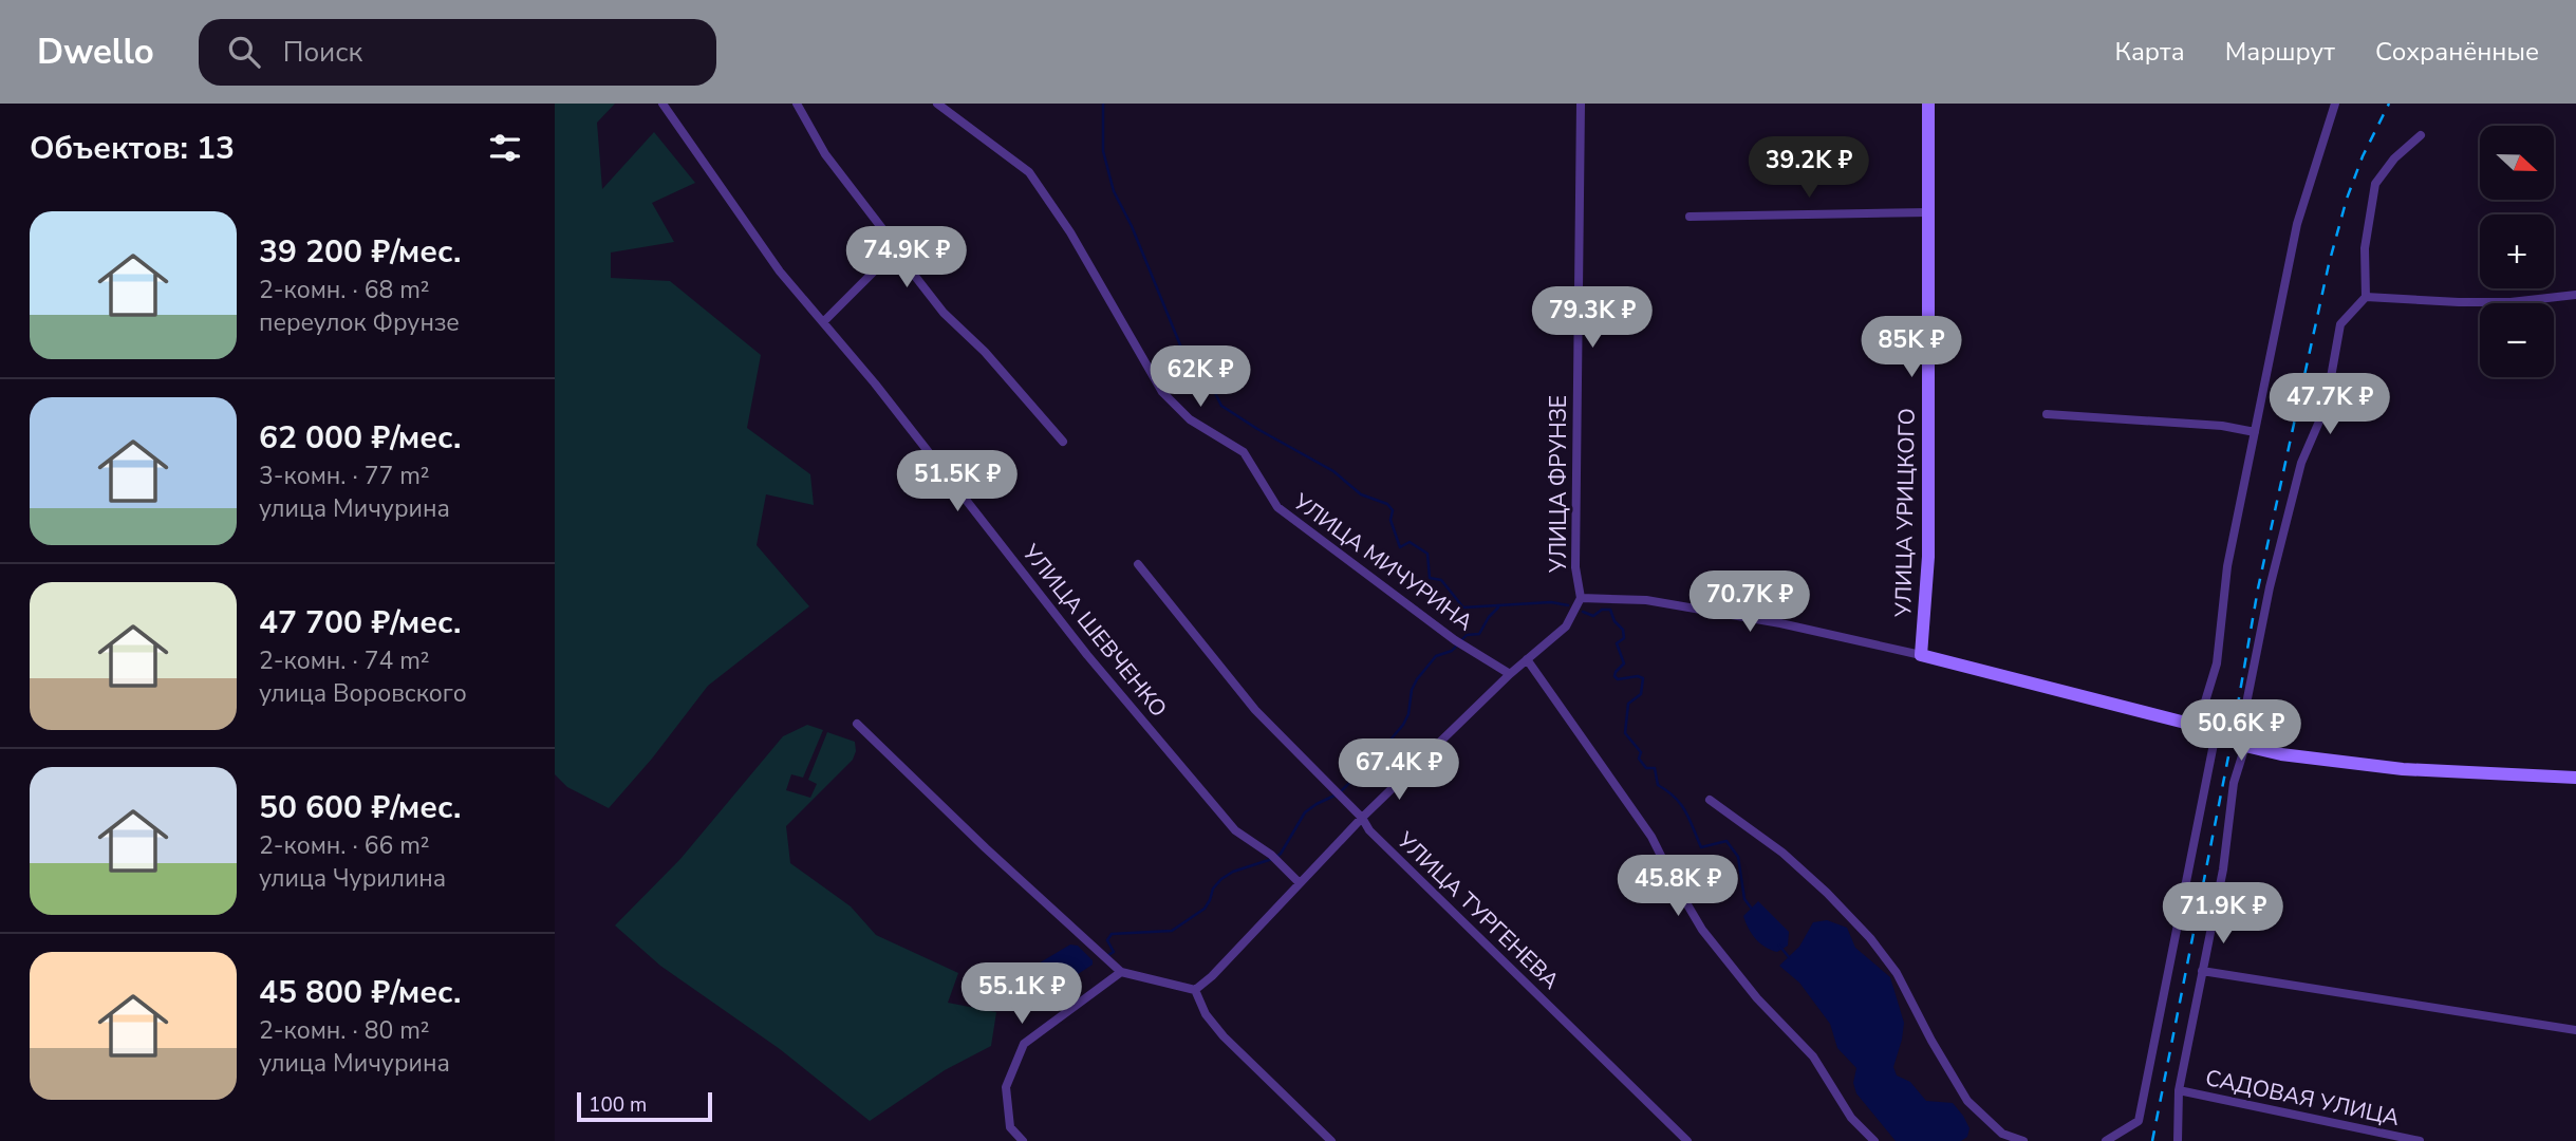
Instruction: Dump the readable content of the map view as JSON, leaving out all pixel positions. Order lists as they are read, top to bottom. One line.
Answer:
{"streets":{"street":["УЛИЦА ФРУНЗЕ","УЛИЦА УРИЦКОГО","УЛИЦА МИЧУРИНА","УЛИЦА ШЕВЧЕНКО","УЛИЦА ТУРГЕНЕВА","САДОВАЯ УЛИЦА"]},"scale_bar":"100 m","north":"right","page":{"header":"Dwello","search":"Поиск","nav":["Карта","Маршрут","Сохранённые"],"heading":"Объектов: 13","map_buttons":["+","−"],"price":["39.2K ₽","74.9K ₽","79.3K ₽","85K ₽","62K ₽","47.7K ₽","51.5K ₽","70.7K ₽","50.6K ₽","67.4K ₽","45.8K ₽","71.9K ₽","55.1K ₽"],"list":[{"name":"39 200 ₽/мес.","note":"2-комн. · 68 m² · переулок Фрунзе"},{"name":"62 000 ₽/мес.","note":"3-комн. · 77 m² · улица Мичурина"},{"name":"47 700 ₽/мес.","note":"2-комн. · 74 m² · улица Воровского"},{"name":"50 600 ₽/мес.","note":"2-комн. · 66 m² · улица Чурилина"},{"name":"45 800 ₽/мес.","note":"2-комн. · 80 m² · улица Мичурина"}],"scale":"100 m"}}
